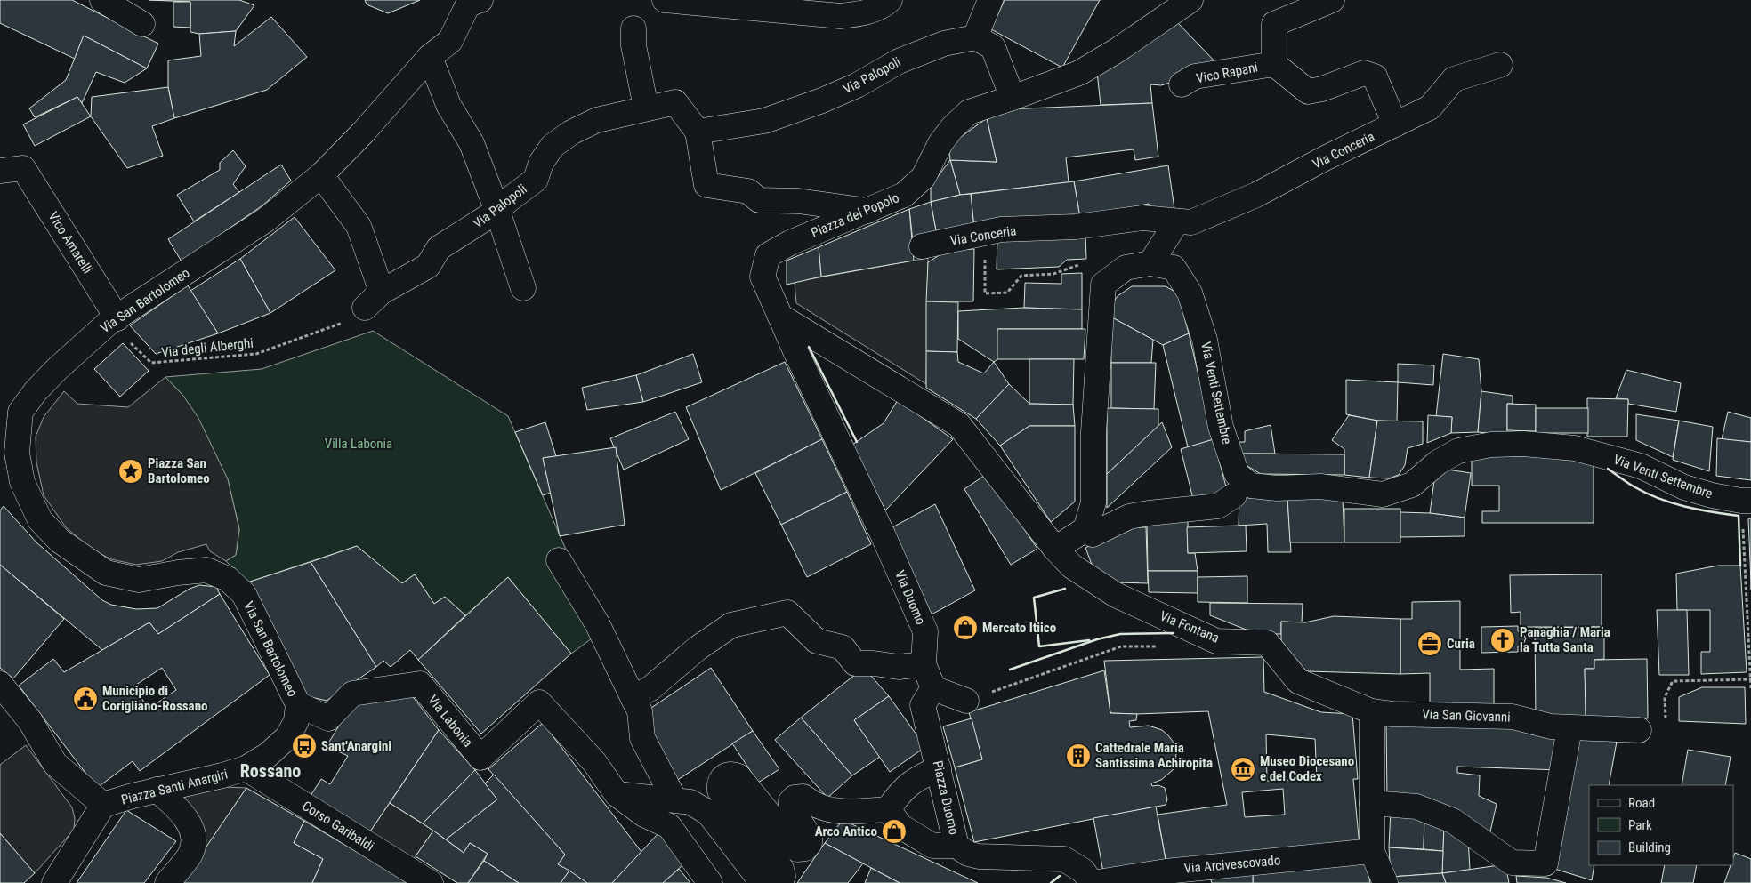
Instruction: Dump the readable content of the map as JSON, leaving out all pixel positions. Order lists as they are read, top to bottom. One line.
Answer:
{"streets":{"street":["Vico Rapani","Via Palopoli","Via Conceria","Piazza del Popolo","Vico Amarelli","Via San Bartolomeo","Via Venti Settembre","Via Duomo","Via Fontana","Via San Giovanni","Via Labonia","Piazza Santi Anargiri","Piazza Duomo","Corso Garibaldi","Via Arcivescovado"],"path":["Via degli Alberghi"]},"crossings":[["Vico Rapani","Via Conceria"],["Via Palopoli","Piazza del Popolo"],["Via Palopoli","Via degli Alberghi"],["Piazza del Popolo","Via Duomo"],["Vico Amarelli","Via San Bartolomeo"],["Vico Amarelli","Via degli Alberghi"],["Via San Bartolomeo","Via degli Alberghi"],["Via San Bartolomeo","Via Labonia"],["Via San Bartolomeo","Piazza Santi Anargiri"],["Via San Bartolomeo","Corso Garibaldi"],["Via Duomo","Via Fontana"],["Via Duomo","Piazza Duomo"],["Via Fontana","Via San Giovanni"],["Piazza Santi Anargiri","Corso Garibaldi"],["Piazza Duomo","Via Arcivescovado"]],"districts":["Rossano"],"parks":["Villa Labonia"],"places":{"place":["Piazza San Bartolomeo"],"shop":["Mercato Itiico","Arco Antico"],"church":["Panaghia / Maria la Tutta Santa"],"office":["Curia"],"public building":["Municipio di Corigliano-Rossano"],"bus stop":["Sant'Anargini"],"building":["Cattedrale Maria Santissima Achiropita"],"museum":["Museo Diocesano e del Codex"]},"legend":["Road","Park","Building"]}
